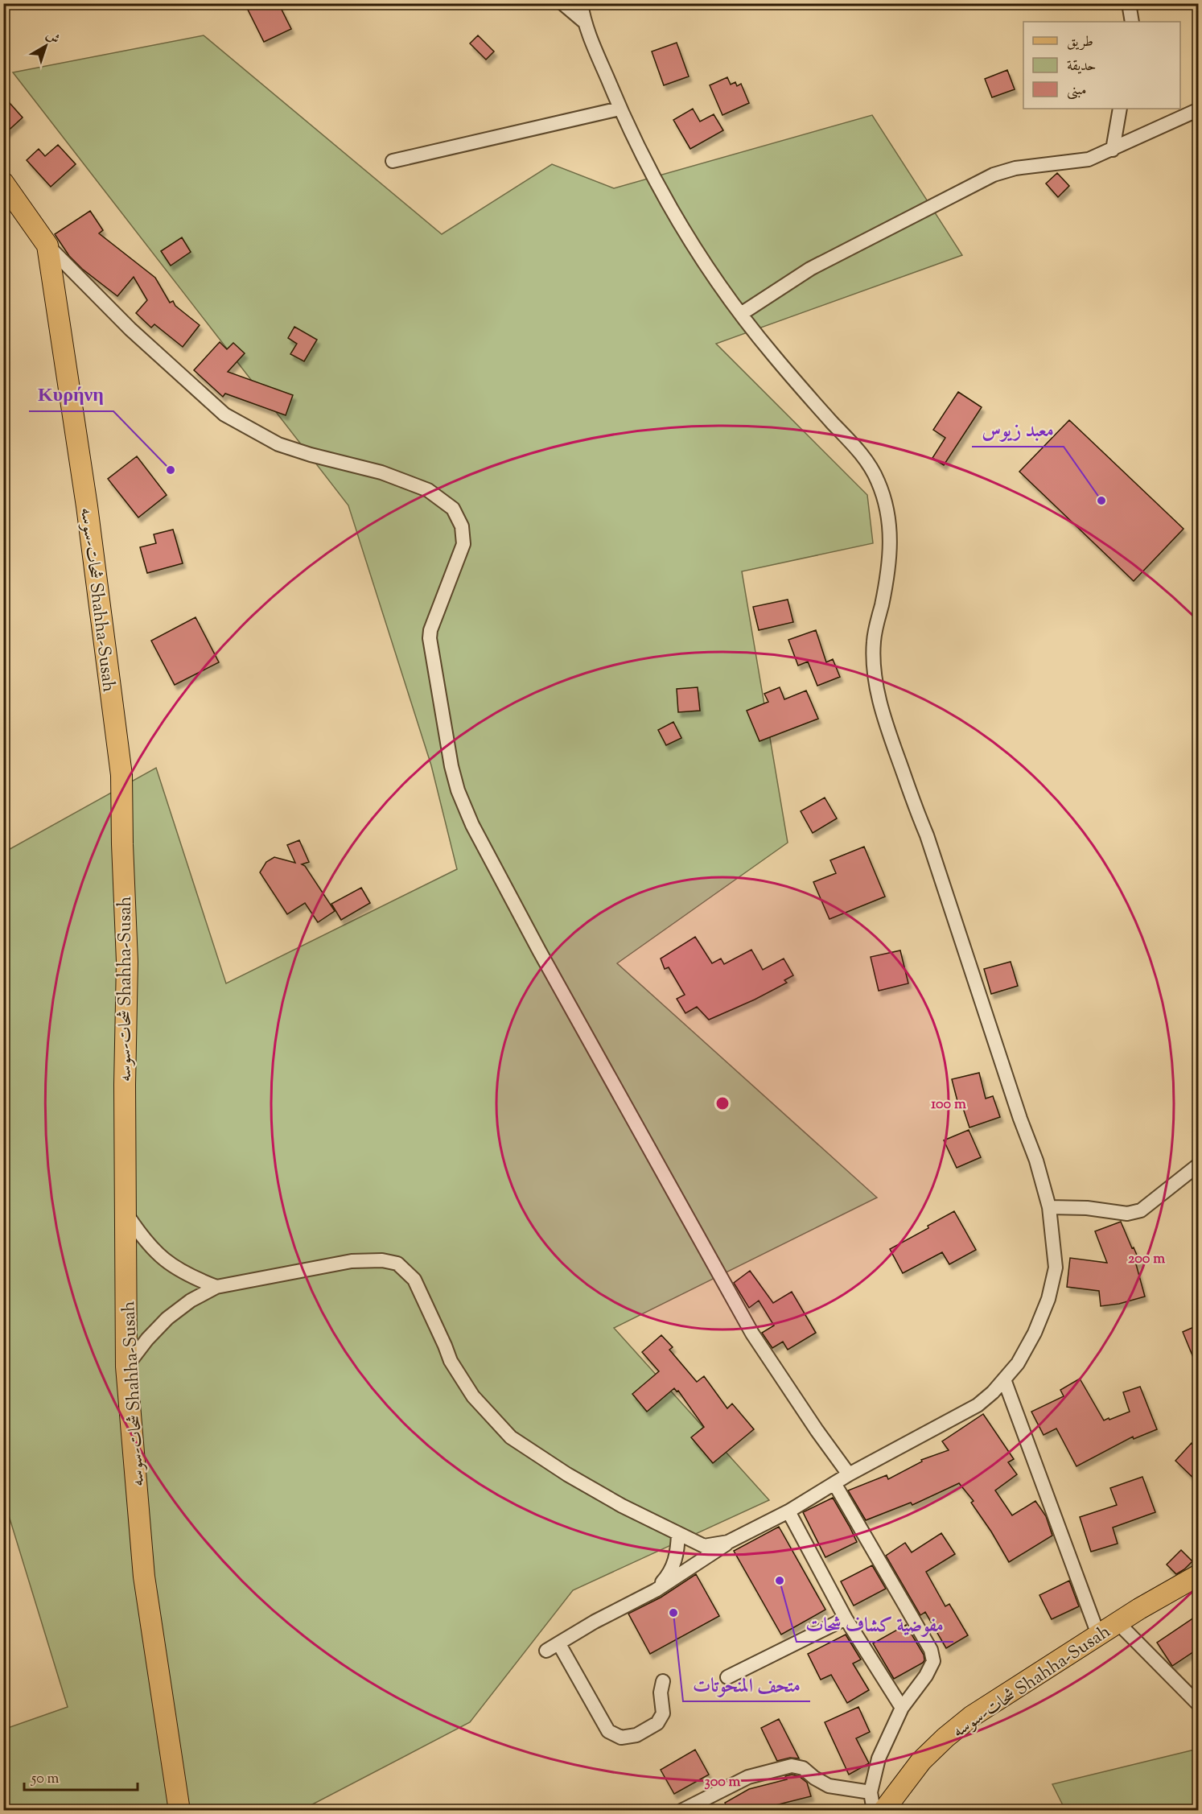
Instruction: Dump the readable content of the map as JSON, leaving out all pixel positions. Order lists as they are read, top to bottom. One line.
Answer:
{"streets":{"main road":["شحات-سوسه Shahha-Susah"]},"places":["Κυρήνη","معبد زيوس","مفوضية كشاف شحات","متحف المنحوتات"],"legend":["طريق","حديقة","مبنى"],"scale_bar":"50 m","north":"top right","rings":["100 m","200 m","300 m"]}
